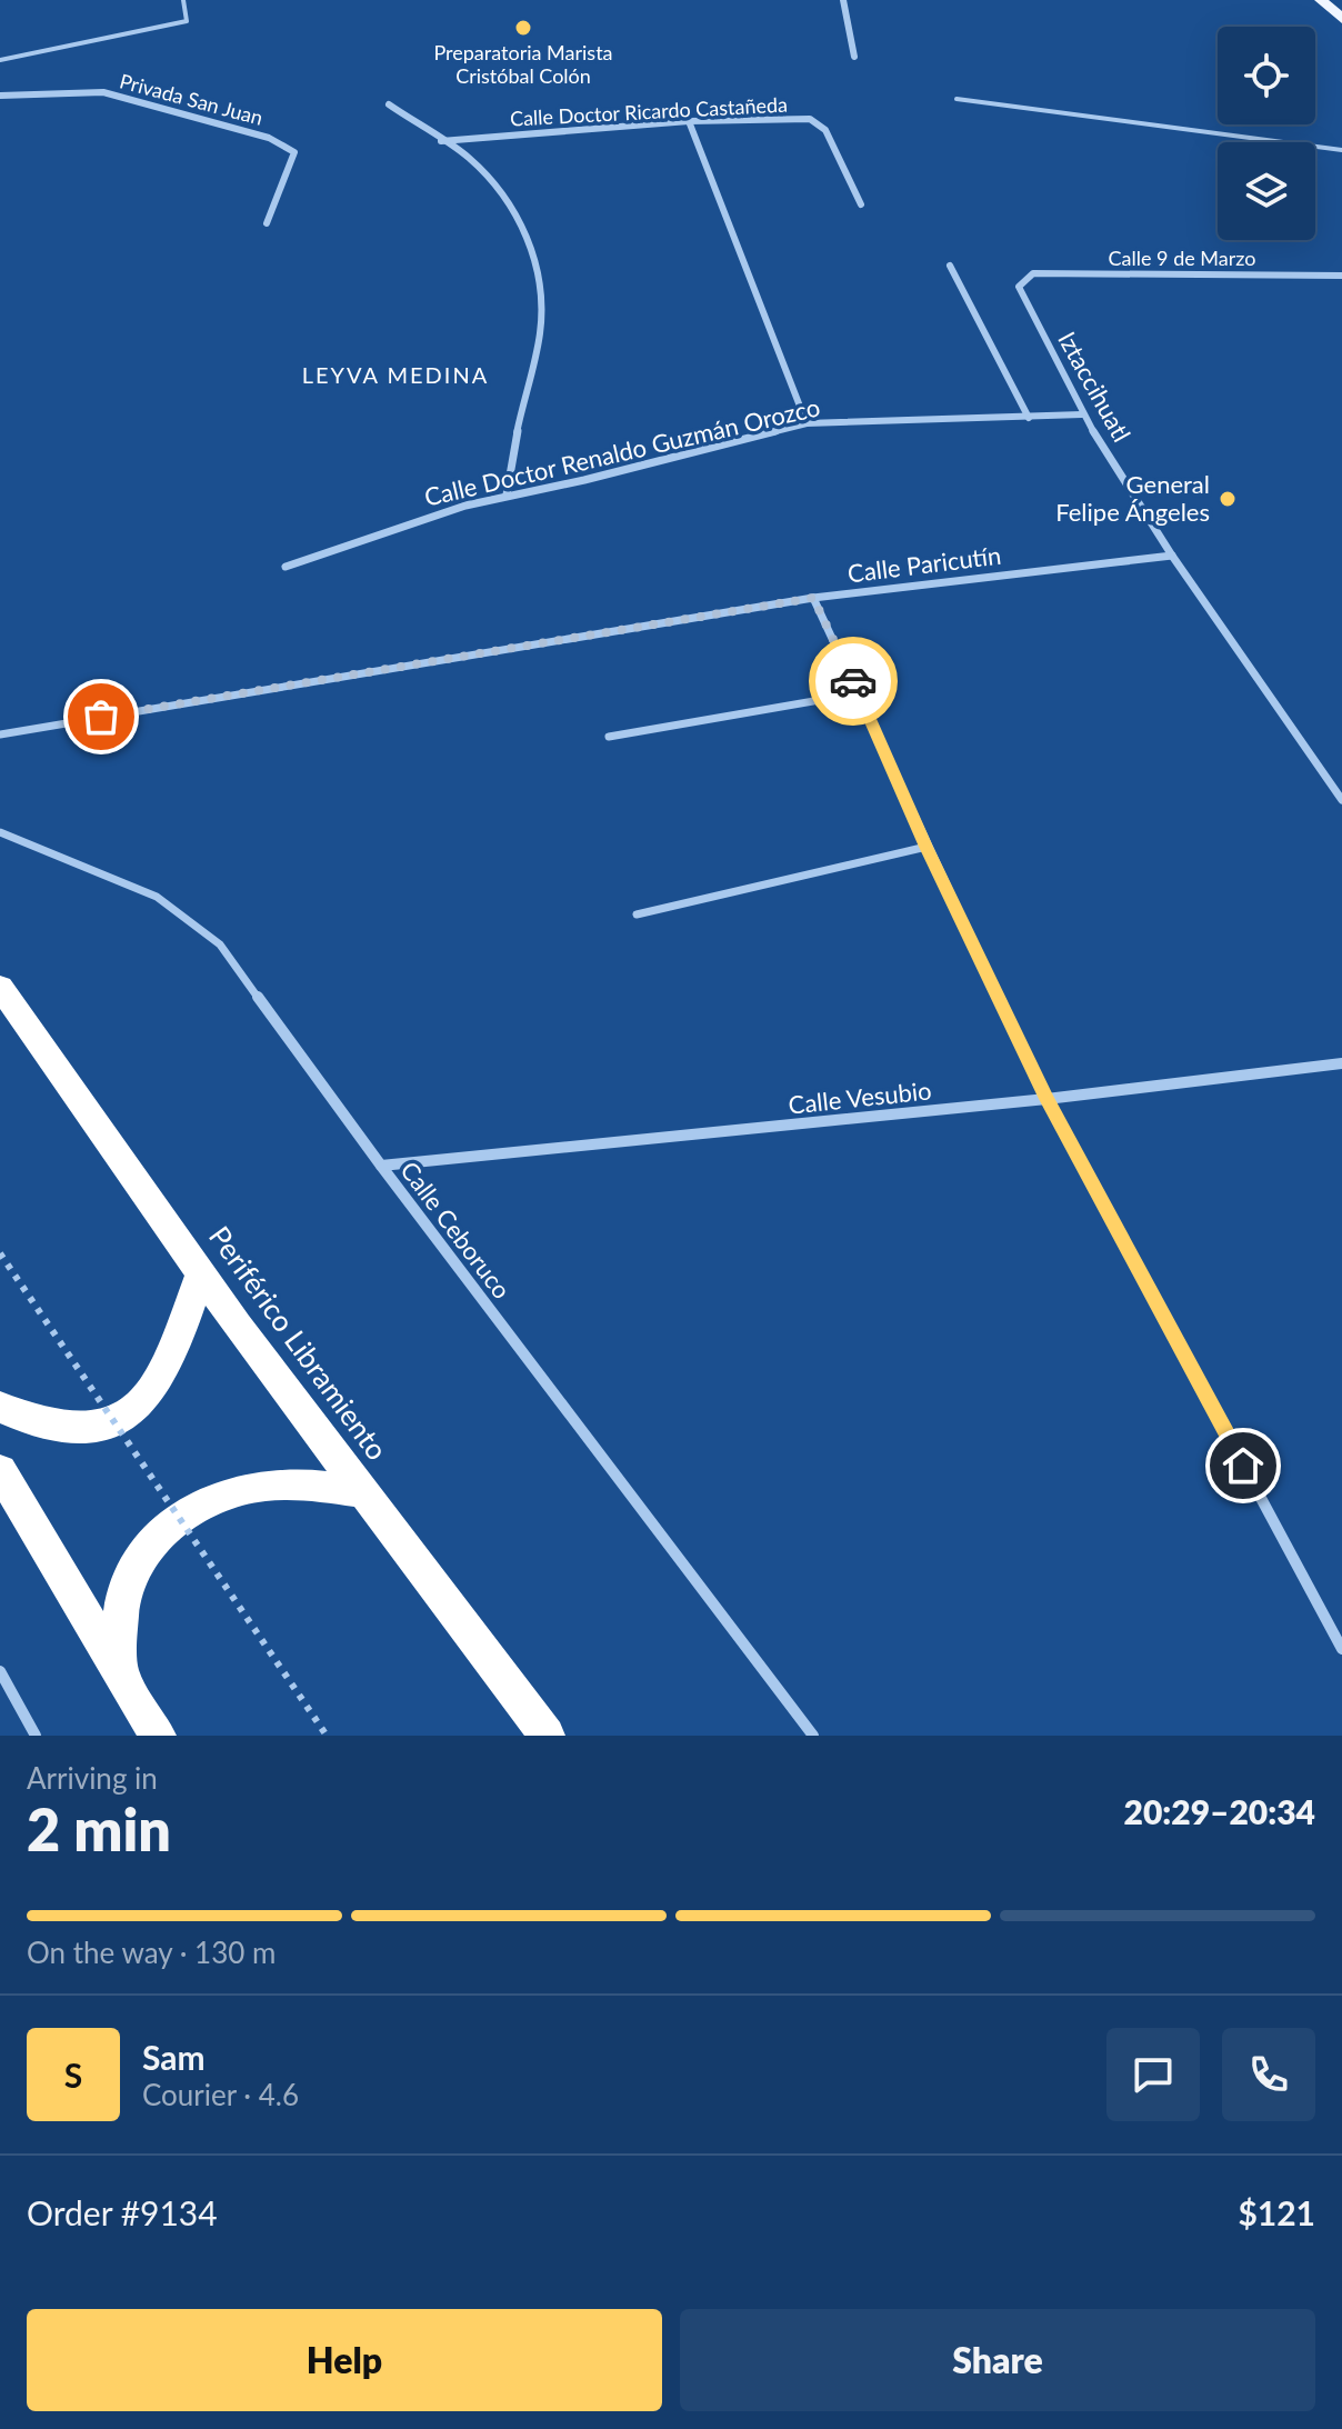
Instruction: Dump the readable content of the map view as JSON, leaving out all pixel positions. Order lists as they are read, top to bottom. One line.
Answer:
{"streets":{"highway":["Periférico Libramiento"],"street":["Privada San Juan","Calle Doctor Ricardo Castañeda","Calle 9 de Marzo","Iztaccihuatl","Calle Doctor Renaldo Guzmán Orozco","Calle Paricutín","Calle Vesubio","Calle Ceboruco"]},"crossings":[["Calle 9 de Marzo","Iztaccihuatl"],["Iztaccihuatl","Calle Doctor Renaldo Guzmán Orozco"],["Iztaccihuatl","Calle Paricutín"],["Calle Vesubio","Calle Ceboruco"]],"districts":["LEYVA MEDINA"],"places":["Preparatoria Marista Cristóbal Colón","General Felipe Ángeles"],"page":{"heading":["2 min","Arriving in","20:29–20:34"],"panel":["Sam","Courier · 4.6","Order #9134","$121"],"bar":"On the way · 130 m","round":"S","buttons":["Help","Share"]}}
